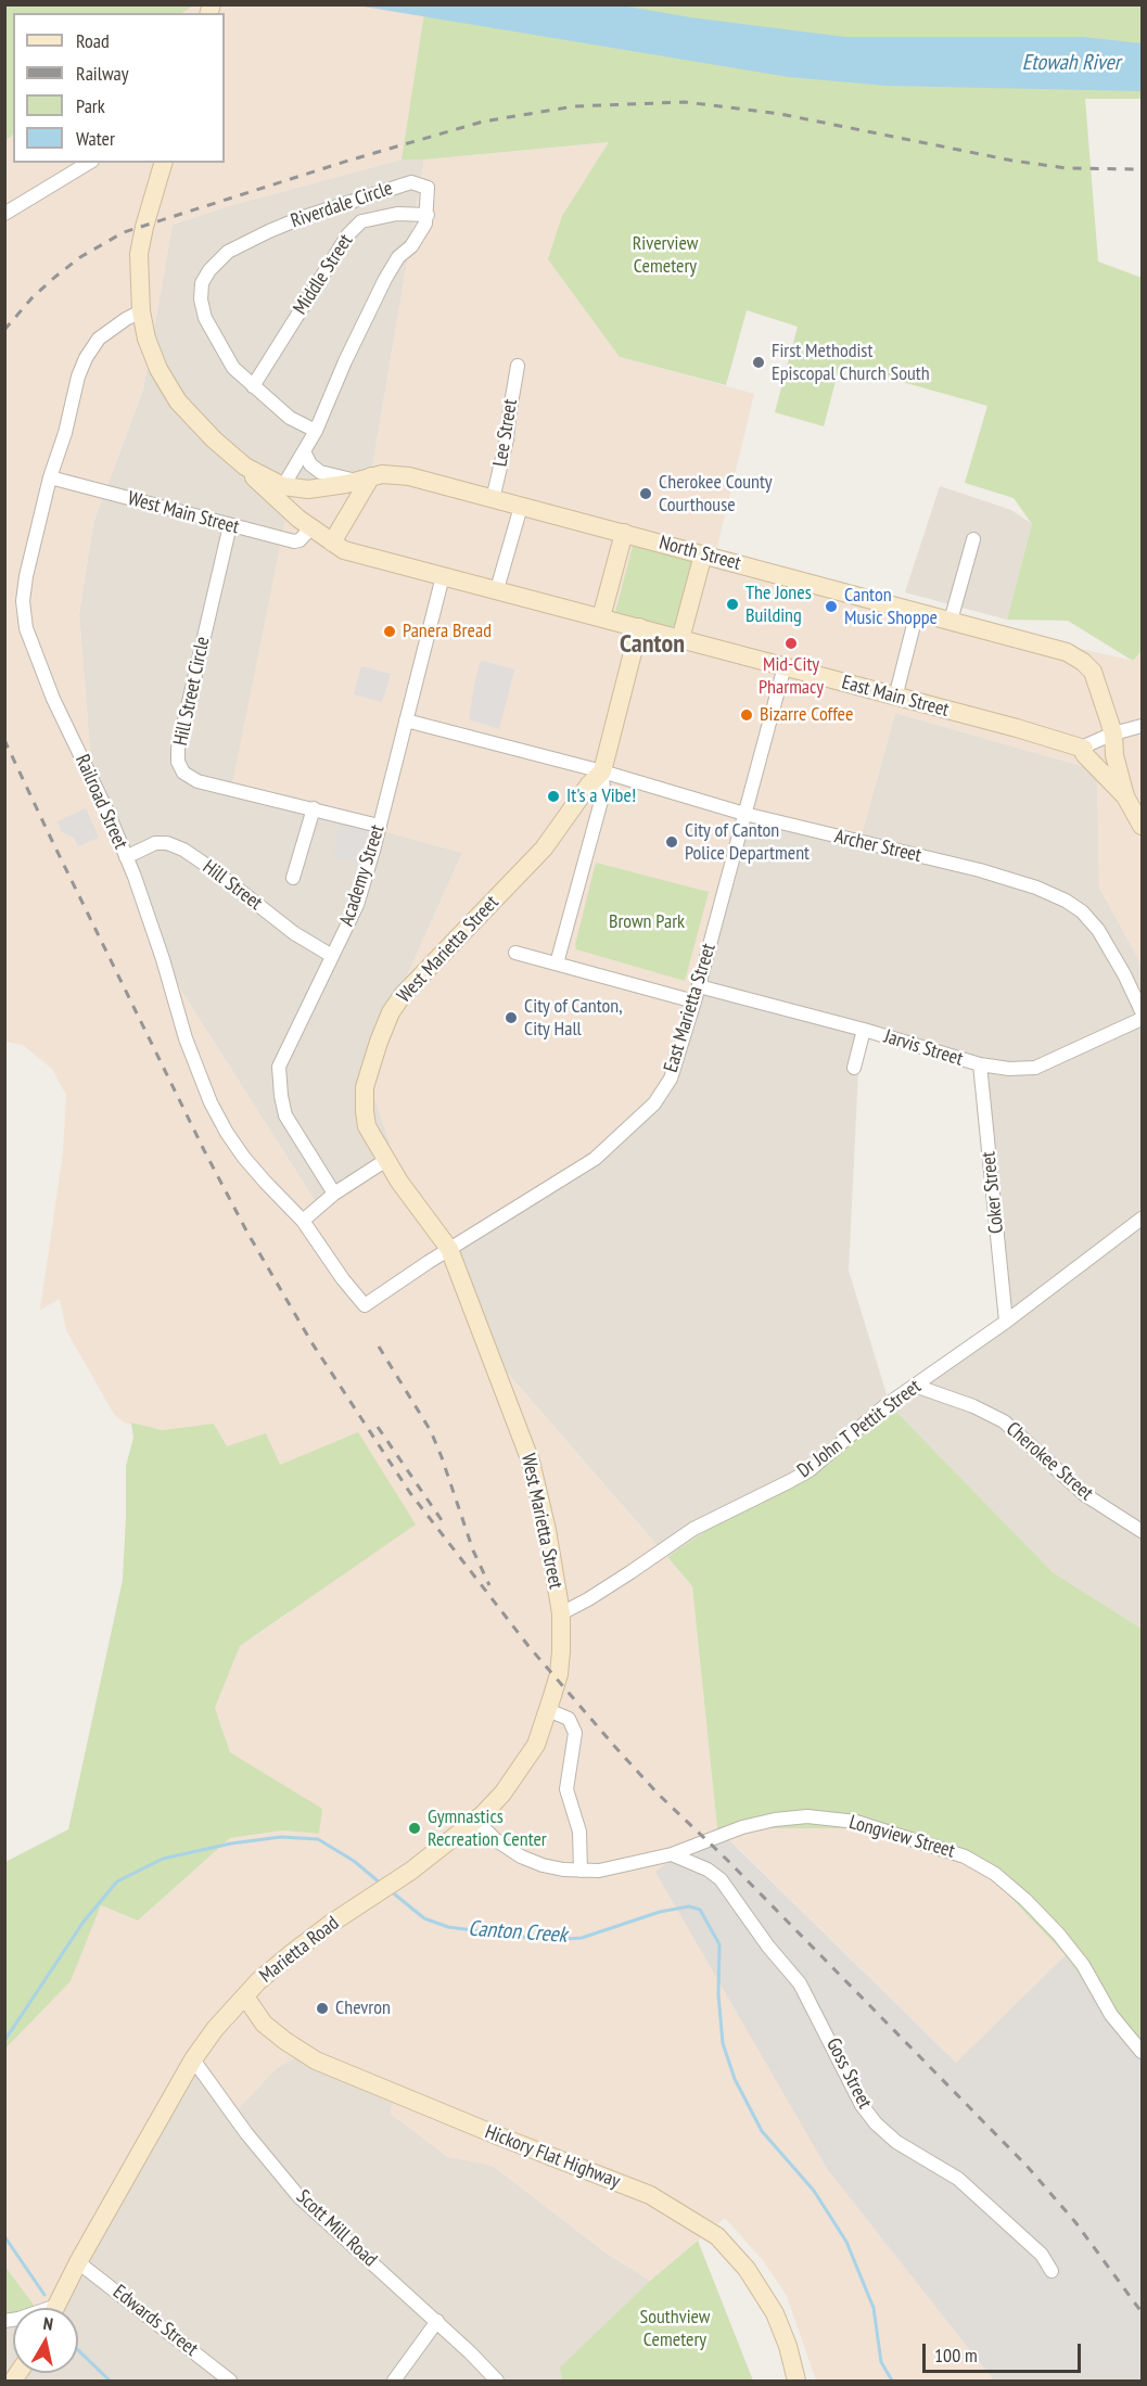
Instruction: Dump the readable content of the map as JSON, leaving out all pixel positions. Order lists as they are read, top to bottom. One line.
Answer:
{"streets":{"street":["Riverdale Circle","Middle Street","Lee Street","West Main Street","North Street","Hill Street Circle","East Main Street","Railroad Street","Archer Street","Academy Street","Hill Street","West Marietta Street","East Marietta Street","Jarvis Street","Coker Street","Dr John T Pettit Street","Cherokee Street","Longview Street","Marietta Road","Goss Street","Hickory Flat Highway","Scott Mill Road","Edwards Street"]},"crossings":[["Riverdale Circle","Middle Street"],["Lee Street","North Street"],["West Main Street","Hill Street Circle"],["West Main Street","Railroad Street"],["Hill Street Circle","Academy Street"],["East Main Street","Academy Street"],["East Main Street","East Marietta Street"],["Railroad Street","Hill Street"],["Railroad Street","West Marietta Street"],["Railroad Street","East Marietta Street"],["Archer Street","Academy Street"],["Archer Street","West Marietta Street"],["Archer Street","East Marietta Street"],["Academy Street","Hill Street"],["West Marietta Street","East Marietta Street"],["West Marietta Street","Dr John T Pettit Street"],["West Marietta Street","Marietta Road"],["East Marietta Street","Jarvis Street"],["Jarvis Street","Coker Street"],["Coker Street","Dr John T Pettit Street"],["Dr John T Pettit Street","Cherokee Street"],["Dr John T Pettit Street","Marietta Road"],["Longview Street","Marietta Road"],["Longview Street","Goss Street"],["Marietta Road","Hickory Flat Highway"],["Marietta Road","Scott Mill Road"],["Marietta Road","Edwards Street"]],"districts":["Canton"],"water":["Etowah River","Canton Creek"],"parks":["Riverview Cemetery","Brown Park","Southview Cemetery"],"places":["First Methodist Episcopal Church South","Cherokee County Courthouse","The Jones Building","Canton Music Shoppe","Panera Bread","Mid-City Pharmacy","Bizarre Coffee","It's a Vibe!","City of Canton Police Department","City of Canton, City Hall","Gymnastics Recreation Center","Chevron"],"legend":["Road","Railway","Park","Water"],"scale_bar":"100 m","north":"top"}
